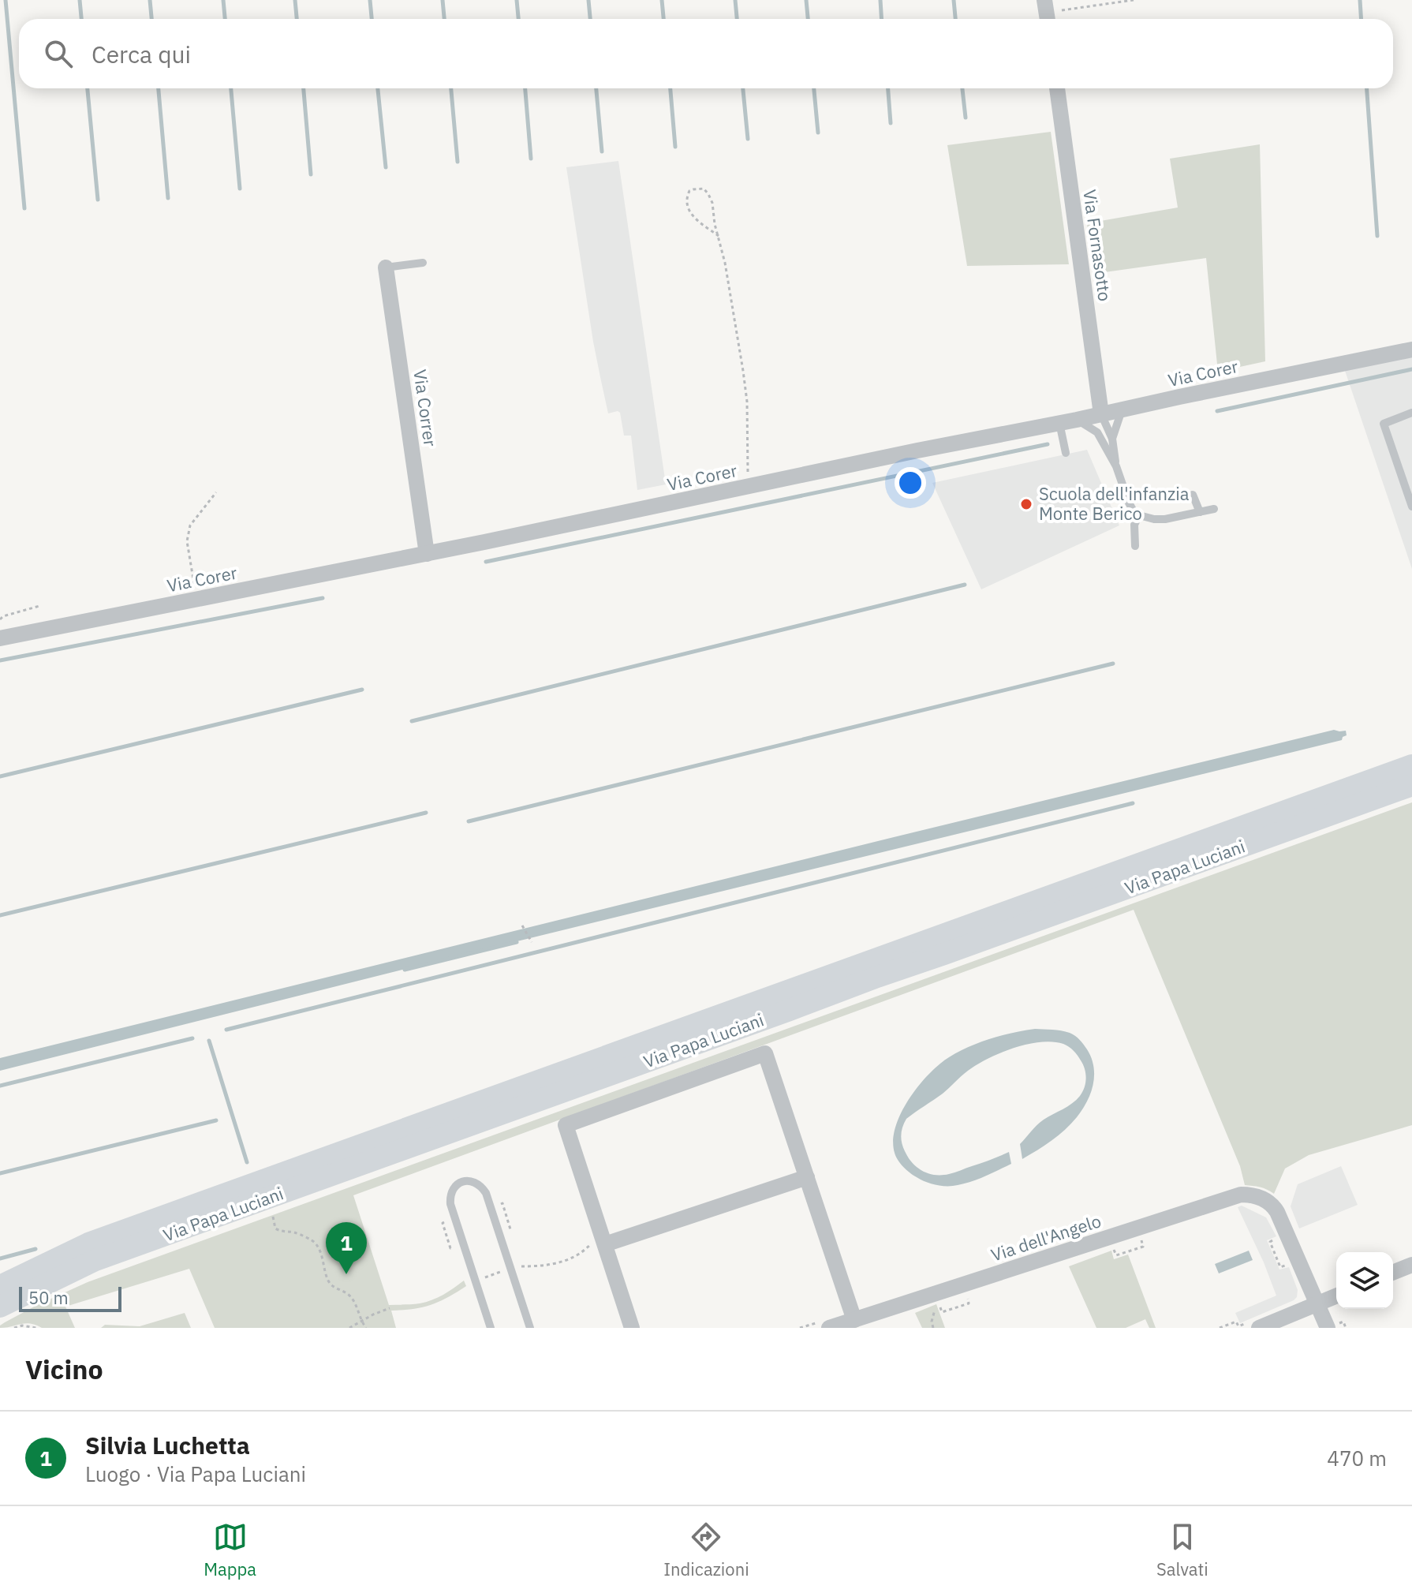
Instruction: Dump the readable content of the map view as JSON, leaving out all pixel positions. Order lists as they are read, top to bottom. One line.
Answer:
{"streets":{"main road":["Via Papa Luciani"],"street":["Via Fornasotto","Via Corer","Via Correr","Via dell'Angelo"]},"crossings":[["Via Fornasotto","Via Corer"],["Via Corer","Via Correr"]],"places":["Scuola dell'infanzia Monte Berico"],"scale_bar":"50 m","page":{"search":"Cerca qui","pins":"1","scale":"50 m","heading":"Vicino","list":[{"mark":"1","name":"Silvia Luchetta","note":"Luogo · Via Papa Luciani","value":"470 m"}],"nav":["Mappa","Indicazioni","Salvati"]}}
